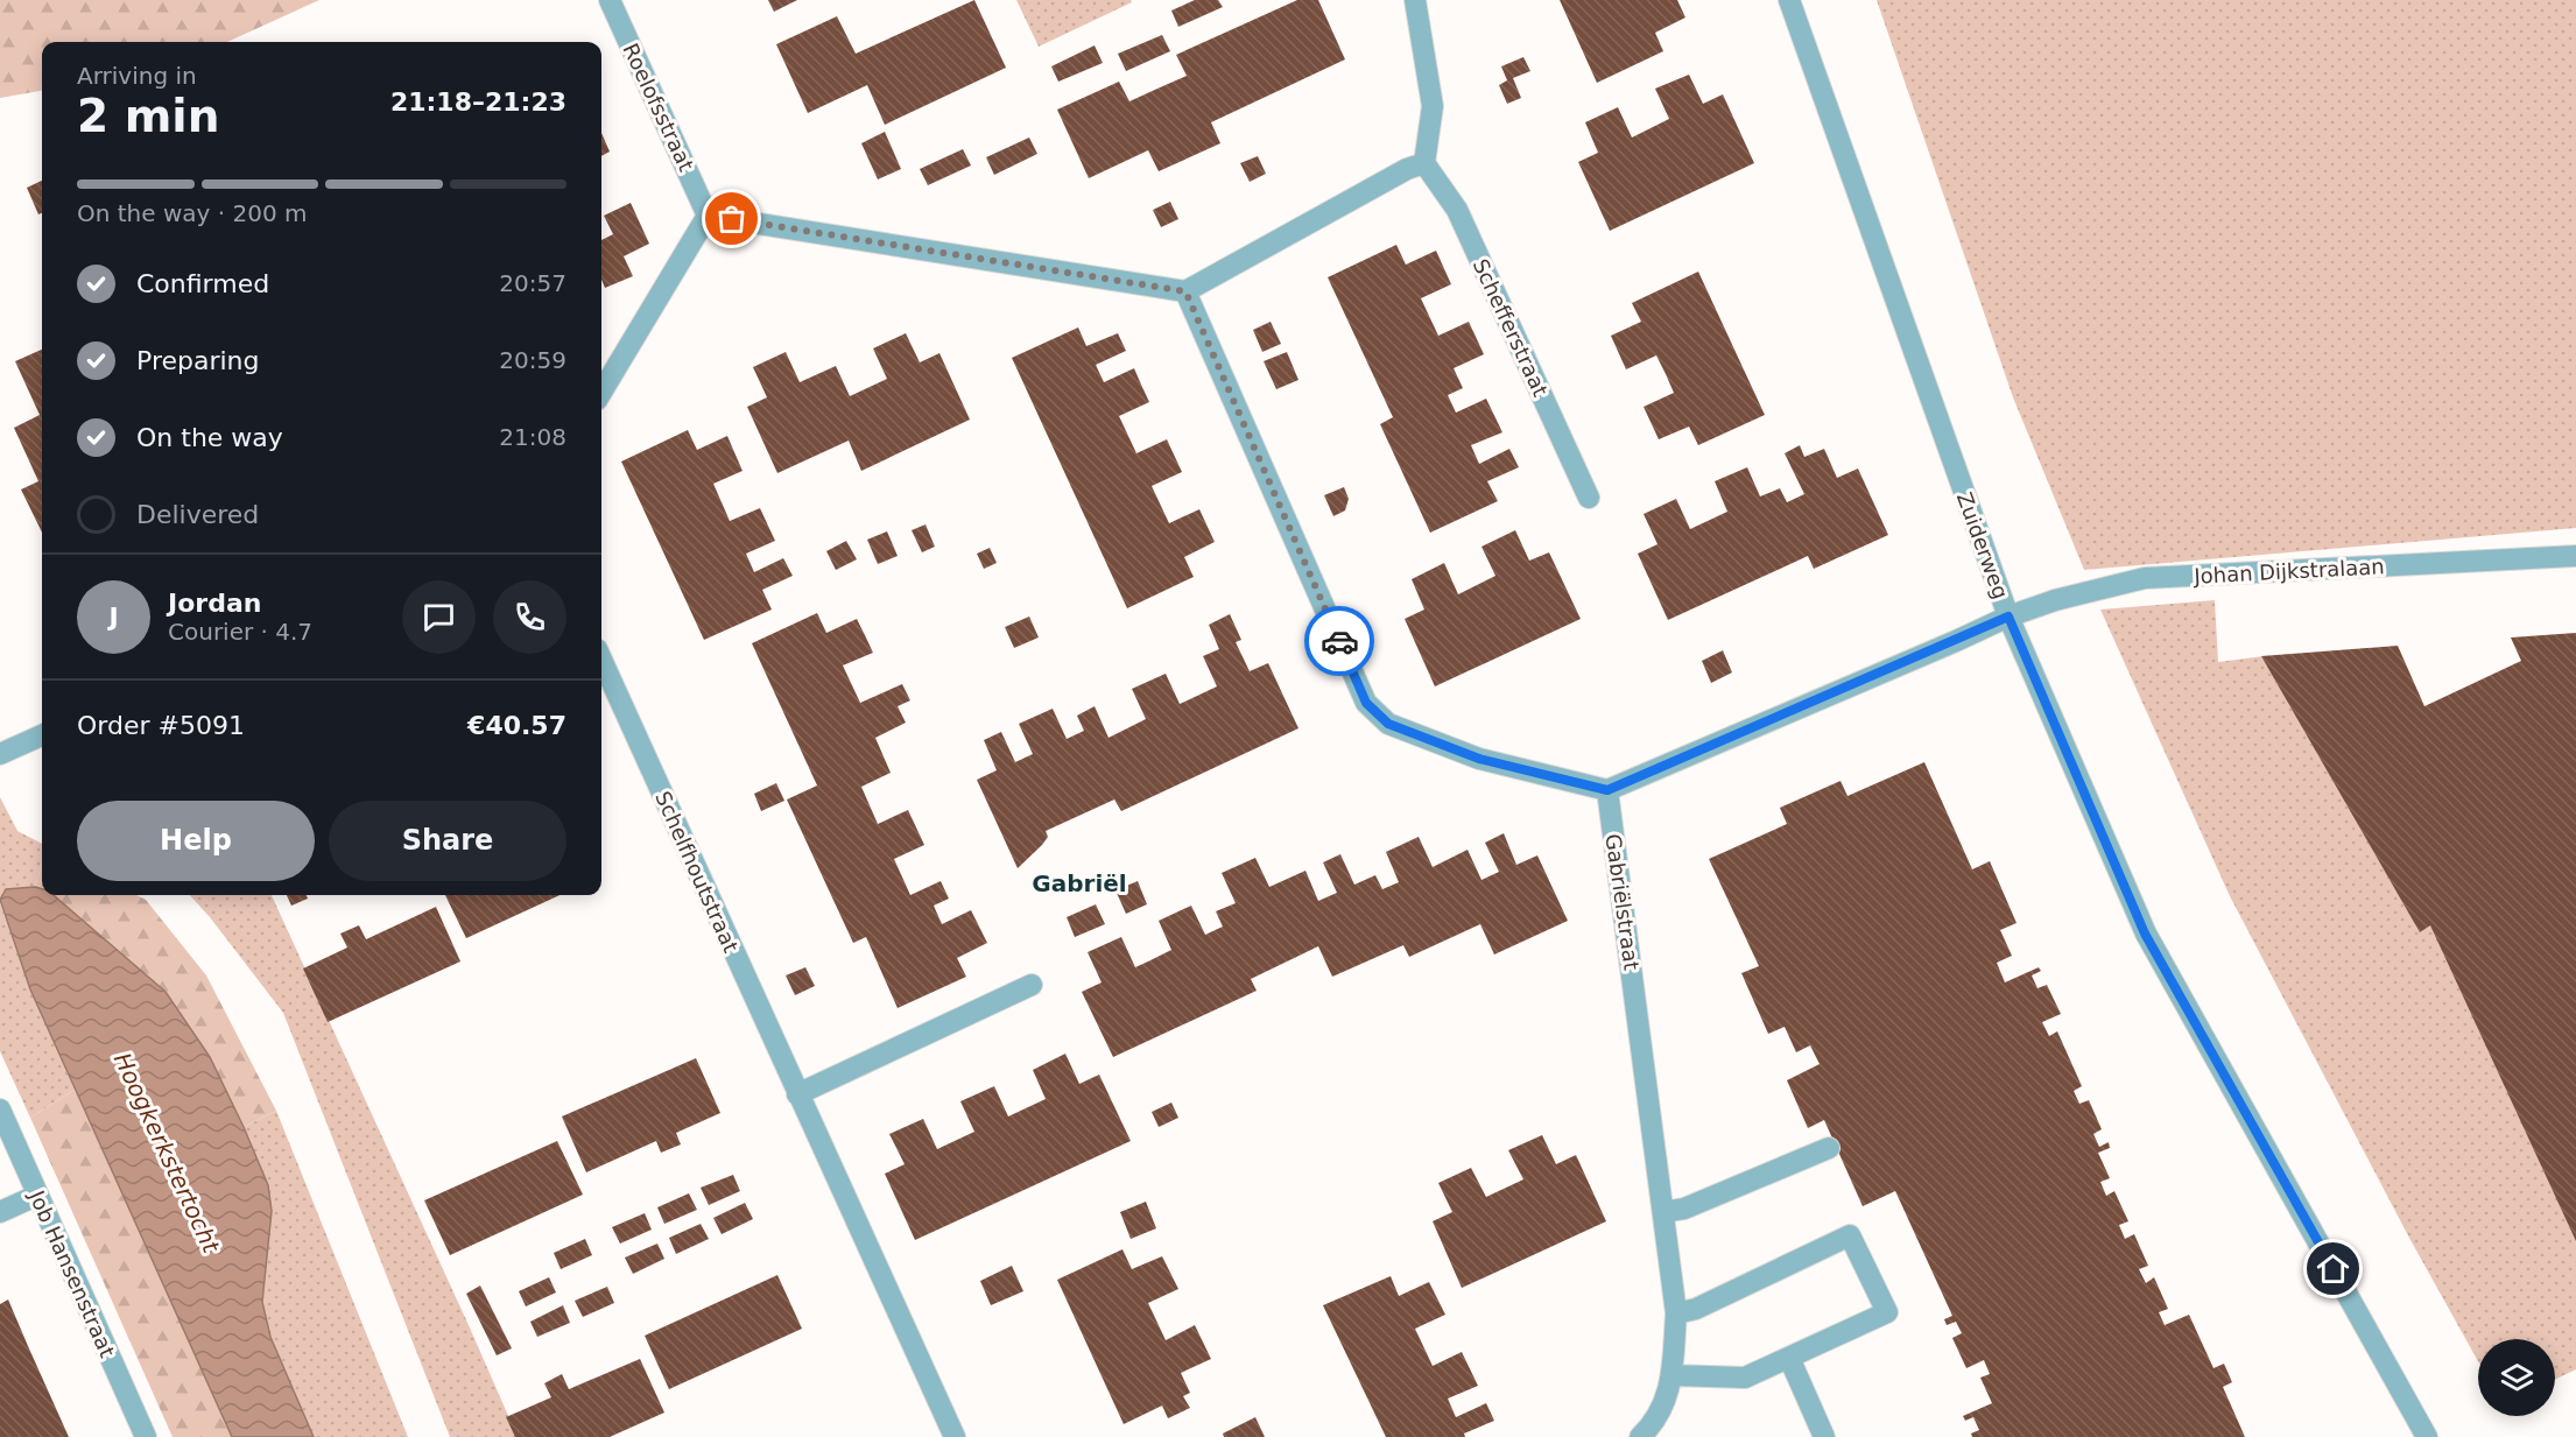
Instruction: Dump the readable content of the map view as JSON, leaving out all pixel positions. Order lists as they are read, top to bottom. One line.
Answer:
{"streets":{"street":["Roelofsstraat","Schefferstraat","Zuiderweg","Johan Dijkstralaan","Schelfhoutstraat","Gabriëlstraat","Job Hansenstraat"]},"crossings":[["Zuiderweg","Johan Dijkstralaan"]],"districts":["Gabriël"],"water":["Hoogkerkstertocht"],"page":{"heading":["2 min","Arriving in","21:18–21:23"],"panel":["Jordan","Courier · 4.7","Order #5091","€40.57"],"bar":"On the way · 200 m","list":[["Confirmed","20:57"],["Preparing","20:59"],["On the way","21:08"],"Delivered"],"round":"J","buttons":["Help","Share"]}}
